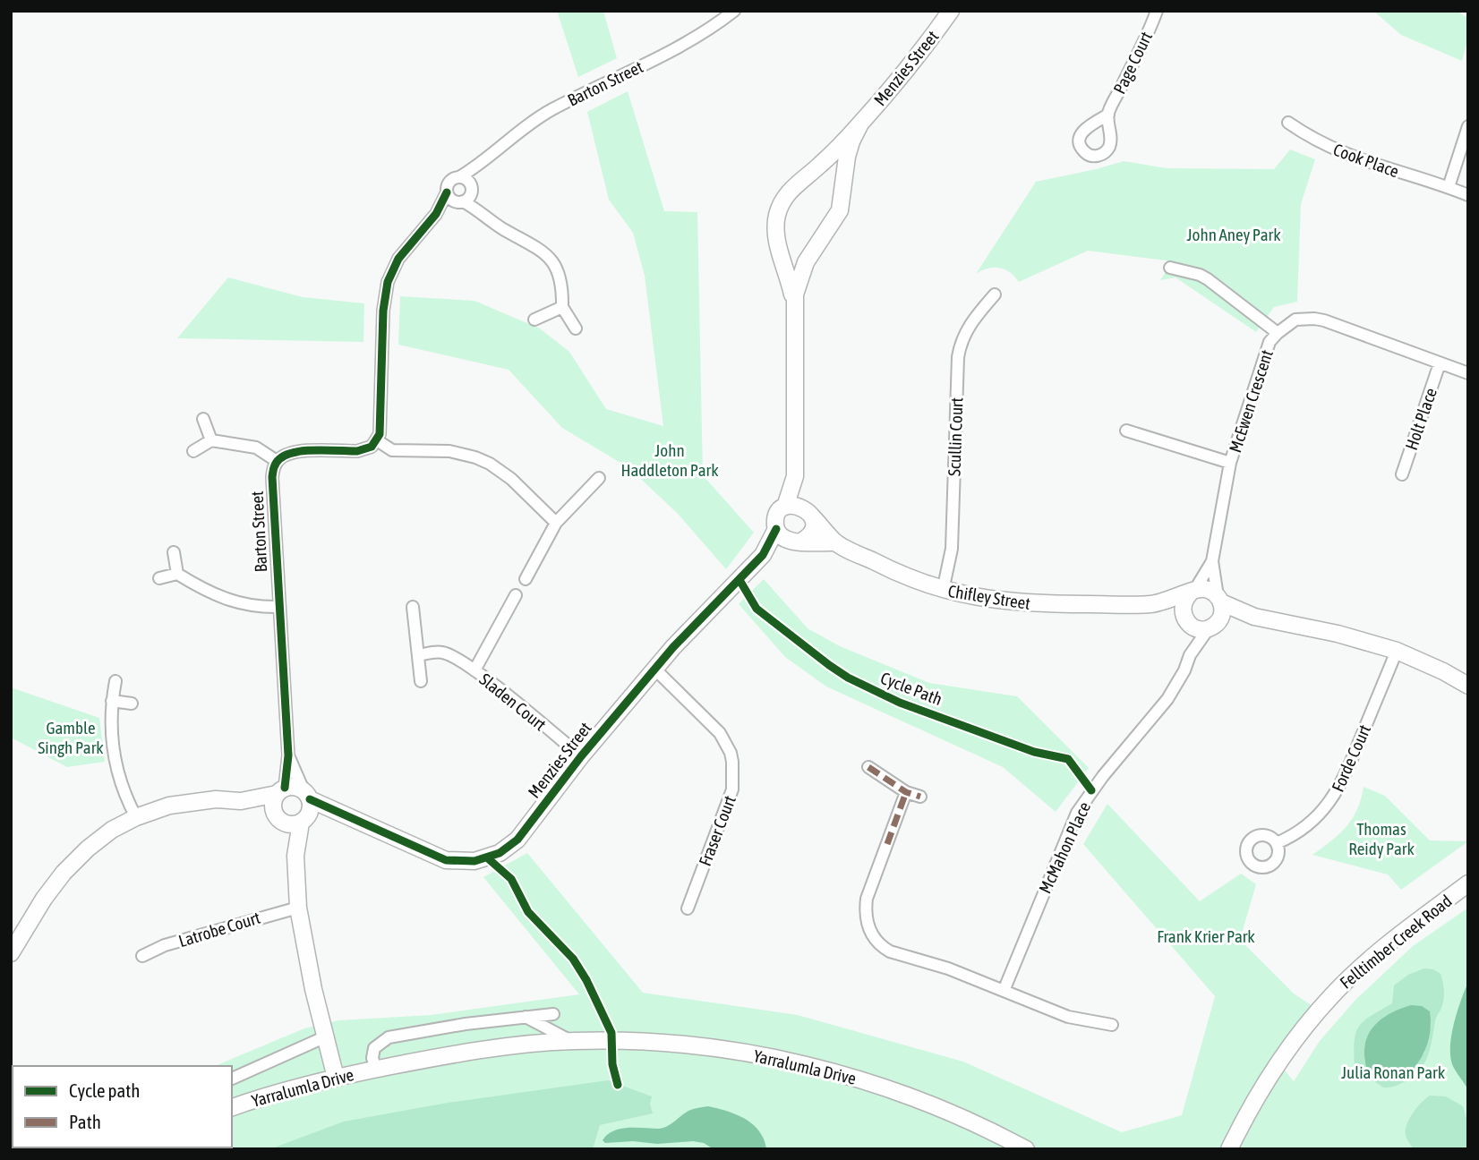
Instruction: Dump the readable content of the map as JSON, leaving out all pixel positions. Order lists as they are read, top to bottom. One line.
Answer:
{"streets":{"street":["Page Court","Menzies Street","Barton Street","Cook Place","McEwen Crescent","Holt Place","Scullin Court","Chifley Street","Sladen Court","Forde Court","Fraser Court","McMahon Place","Latrobe Court","Felltimber Creek Road","Yarralumla Drive"],"cycle path":["Cycle Path"]},"crossings":[["Menzies Street","Barton Street"],["Menzies Street","Chifley Street"],["Menzies Street","Sladen Court"],["Menzies Street","Fraser Court"],["McEwen Crescent","Holt Place"],["McEwen Crescent","Chifley Street"],["McEwen Crescent","McMahon Place"],["Scullin Court","Chifley Street"],["Chifley Street","McMahon Place"]],"parks":["John Aney Park","John Haddleton Park","Gamble Singh Park","Thomas Reidy Park","Frank Krier Park","Julia Ronan Park"],"legend":["Cycle path","Path"]}
